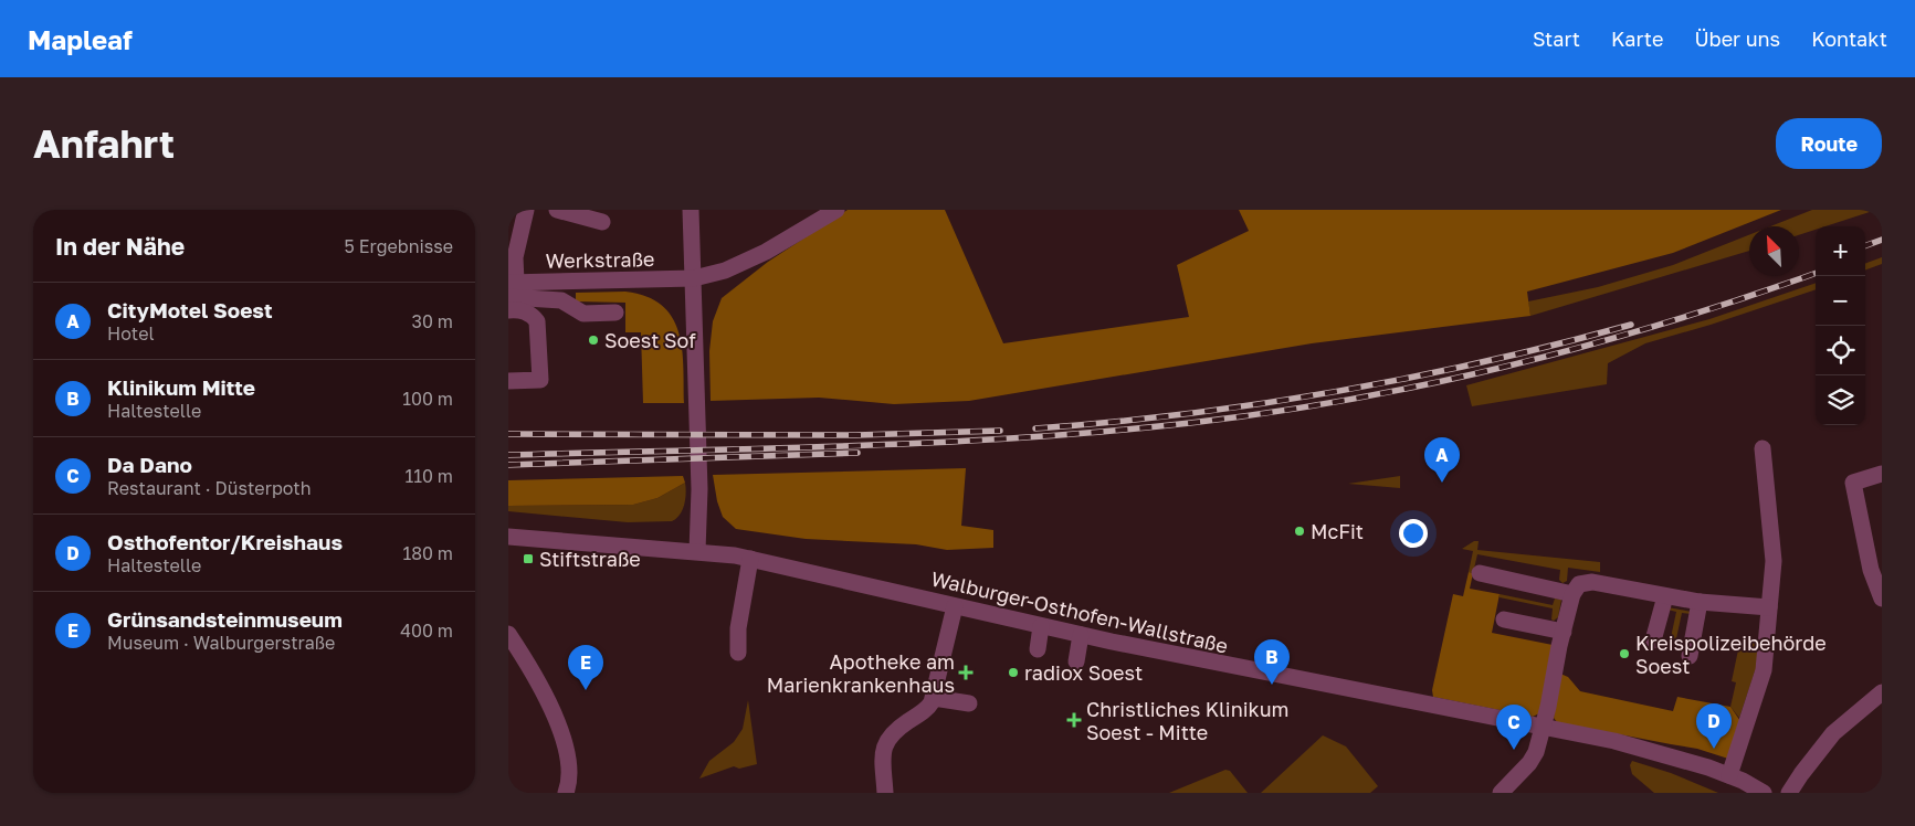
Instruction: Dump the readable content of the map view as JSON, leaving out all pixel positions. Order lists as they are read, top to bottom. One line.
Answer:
{"streets":{"street":["Werkstraße","Walburger-Osthofen-Wallstraße"]},"places":{"other":["Soest Sof","McFit","Kreispolizeibehörde Soest","radiox Soest"],"transit":["Stiftstraße"],"health":["Apotheke am Marienkrankenhaus","Christliches Klinikum Soest - Mitte"]},"north":"top left","page":{"header":"Mapleaf","nav":["Start","Karte","Über uns","Kontakt"],"buttons":"Route","title":"Anfahrt","heading":["In der Nähe","5 Ergebnisse"],"map_buttons":["+","−"],"list":[{"mark":"A","name":"CityMotel Soest","note":"Hotel","value":"30 m"},{"mark":"B","name":"Klinikum Mitte","note":"Haltestelle","value":"100 m"},{"mark":"C","name":"Da Dano","note":"Restaurant · Düsterpoth","value":"110 m"},{"mark":"D","name":"Osthofentor/Kreishaus","note":"Haltestelle","value":"180 m"},{"mark":"E","name":"Grünsandsteinmuseum","note":"Museum · Walburgerstraße","value":"400 m"}],"pins":["A","B","E","D","C"]}}
